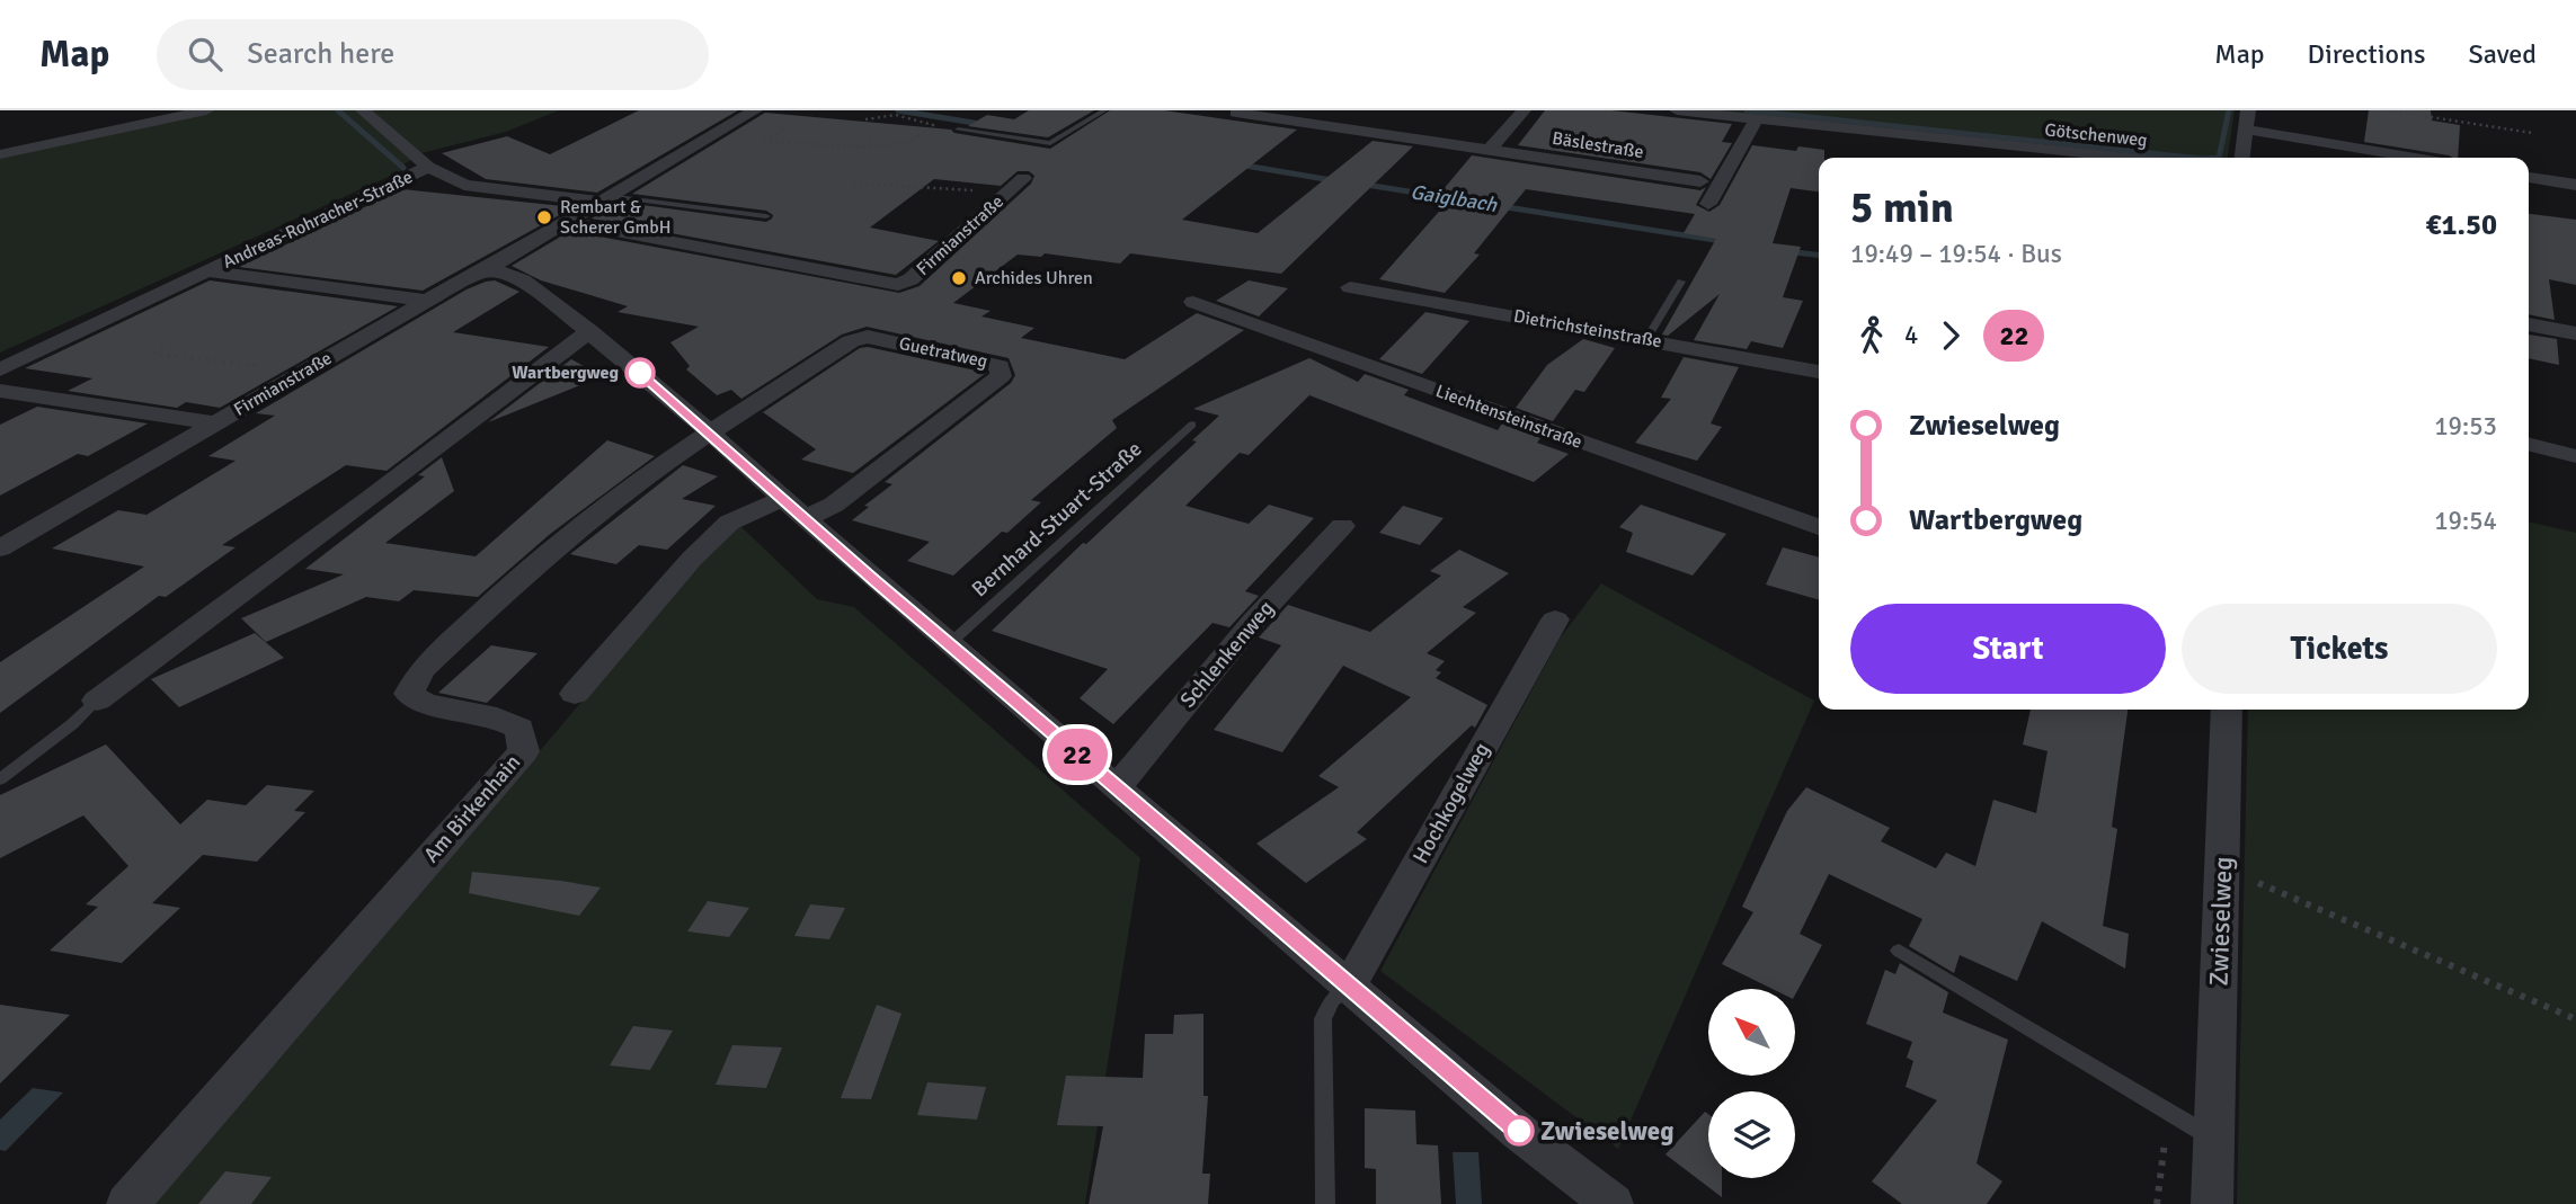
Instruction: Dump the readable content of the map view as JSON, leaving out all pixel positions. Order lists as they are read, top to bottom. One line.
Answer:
{"streets":{"street":["Götschenweg","Bäslestraße","Andreas-Rohracher-Straße","Firmianstraße","Dietrichsteinstraße","Guetratweg","Liechtensteinstraße","Schlenkenweg","Hochkogelweg","Am Birkenhain","Zwieselweg"],"lane":["Bernhard-Stuart-Straße"]},"crossings":[["Andreas-Rohracher-Straße","Firmianstraße"],["Guetratweg","Am Birkenhain"]],"water":["Gaiglbach"],"places":["Rembart & Scherer GmbH","Archides Uhren","Wartbergweg","Zwieselweg"],"lines":["bus line 22"],"north":"top left","page":{"header":"Map","search":"Search here","nav":["Map","Directions","Saved"],"on_map":"22","heading":["5 min","19:49 – 19:54 · Bus","€1.50"],"legs":["4","22"],"list":[{"name":"Zwieselweg","value":"19:53"},{"name":"Wartbergweg","value":"19:54"}],"buttons":["Start","Tickets"]}}
